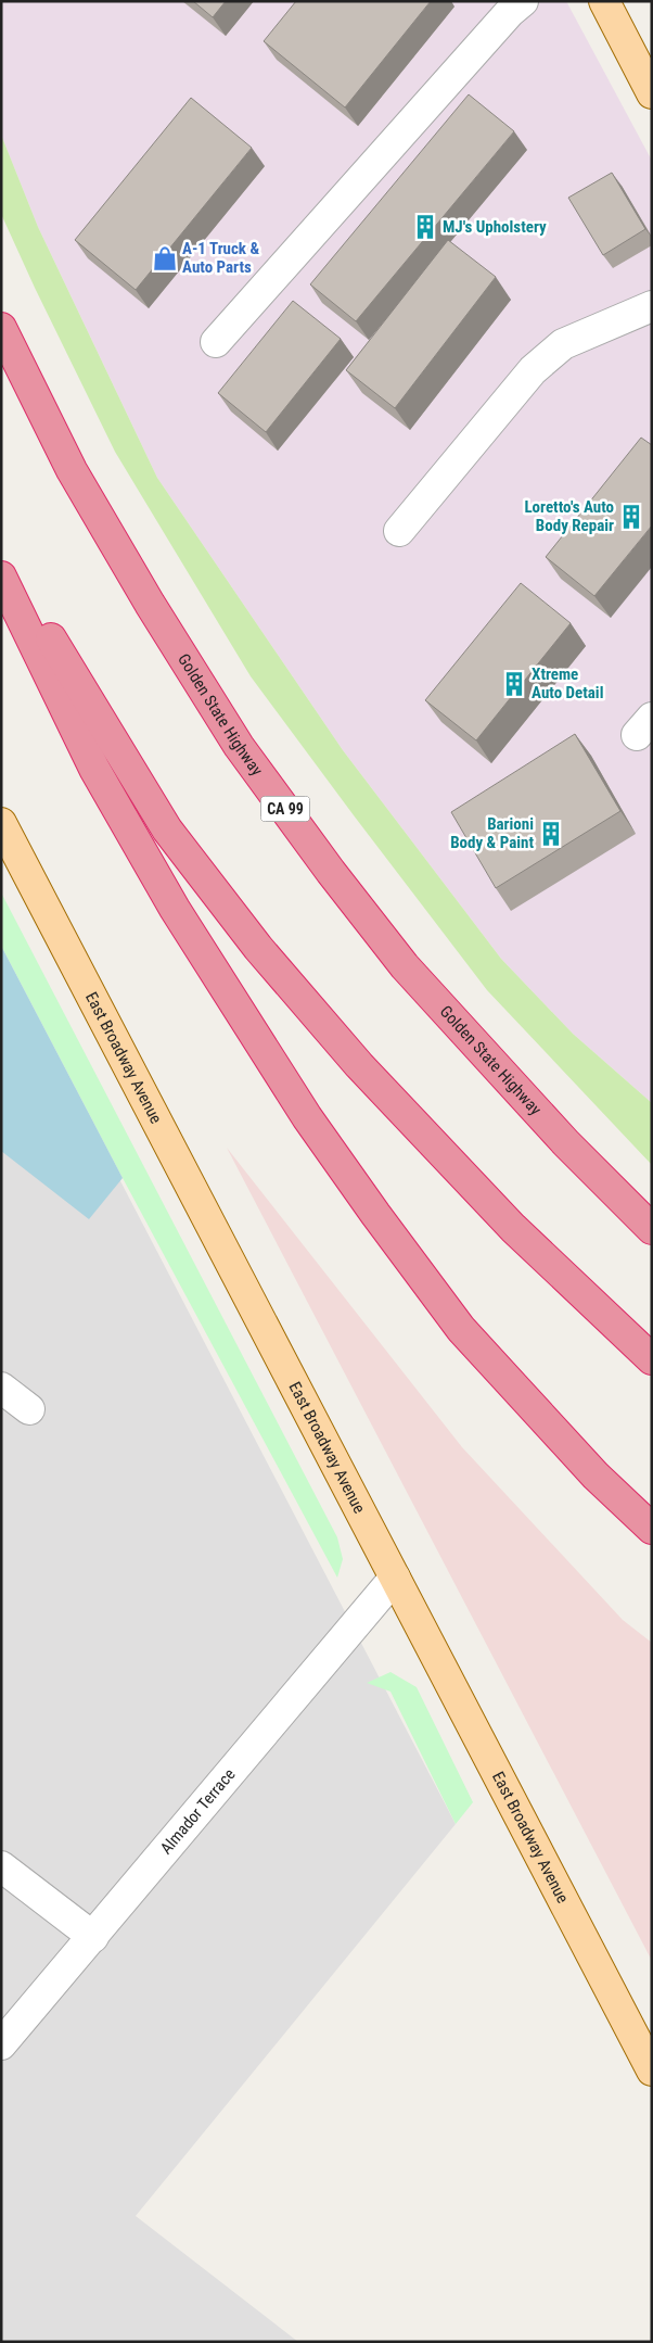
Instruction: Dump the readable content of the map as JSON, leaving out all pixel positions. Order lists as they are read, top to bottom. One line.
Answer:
{"streets":{"highway":["Golden State Highway","CA 99"],"main road":["East Broadway Avenue"],"street":["Almador Terrace"]},"crossings":[["East Broadway Avenue","Almador Terrace"]],"places":{"building":["MJ's Upholstery","Loretto's Auto Body Repair","Xtreme Auto Detail","Barioni Body & Paint"],"shop":["A-1 Truck & Auto Parts"]}}
